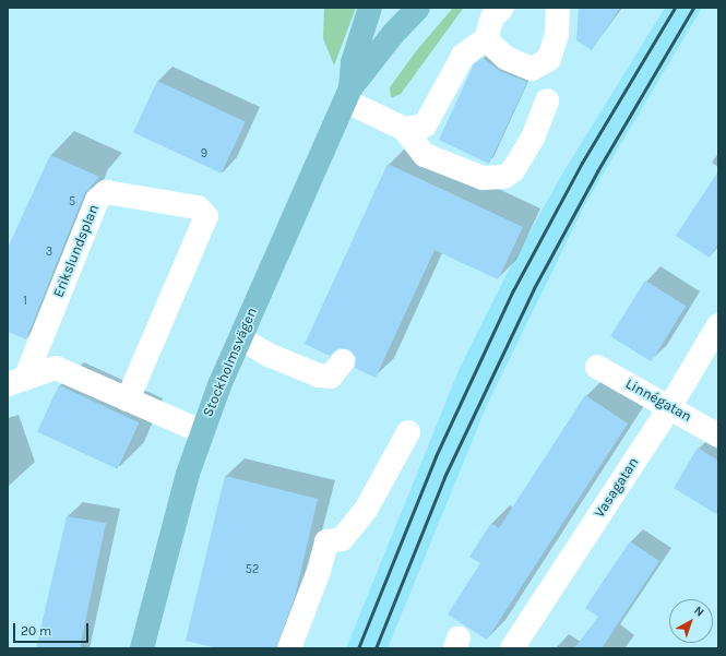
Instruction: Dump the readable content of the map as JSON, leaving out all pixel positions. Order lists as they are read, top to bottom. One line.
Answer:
{"streets":{"main road":["Stockholmsvägen"],"street":["Erikslundsplan","Linnégatan","Vasagatan"]},"crossings":[["Linnégatan","Vasagatan"]],"house_numbers":["9","5","3","1","52"],"scale_bar":"20 m","north":"top right"}
